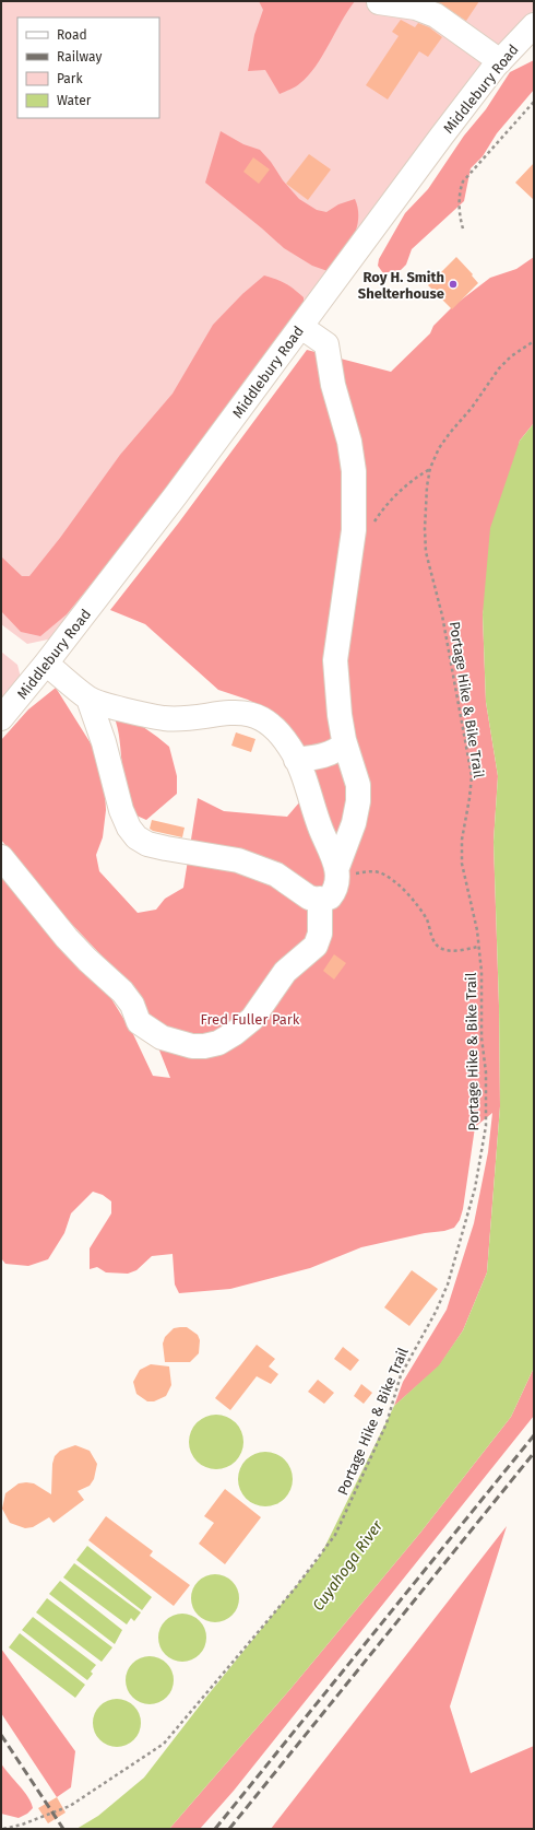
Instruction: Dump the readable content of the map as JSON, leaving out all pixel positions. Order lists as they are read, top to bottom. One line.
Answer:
{"streets":{"street":["Middlebury Road"],"path":["Portage Hike & Bike Trail"]},"water":["Cuyahoga River"],"parks":["Fred Fuller Park"],"places":["Roy H. Smith Shelterhouse"],"legend":["Road","Railway","Park","Water"]}
